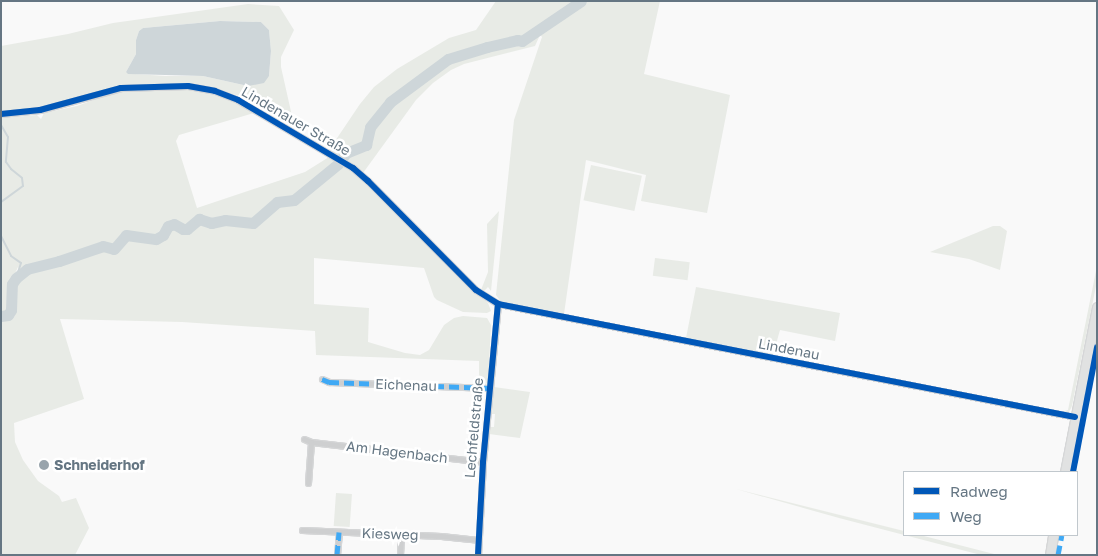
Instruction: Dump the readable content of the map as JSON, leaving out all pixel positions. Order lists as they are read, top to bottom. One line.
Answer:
{"streets":{"street":["Lindenauer Straße","Lindenau","Eichenau","Lechfeldstraße","Am Hagenbach","Kiesweg"]},"crossings":[["Lindenauer Straße","Lindenau"],["Lindenauer Straße","Lechfeldstraße"],["Lindenau","Lechfeldstraße"],["Eichenau","Lechfeldstraße"],["Lechfeldstraße","Am Hagenbach"],["Lechfeldstraße","Kiesweg"]],"places":["Schneiderhof"],"legend":["Radweg","Weg"]}
